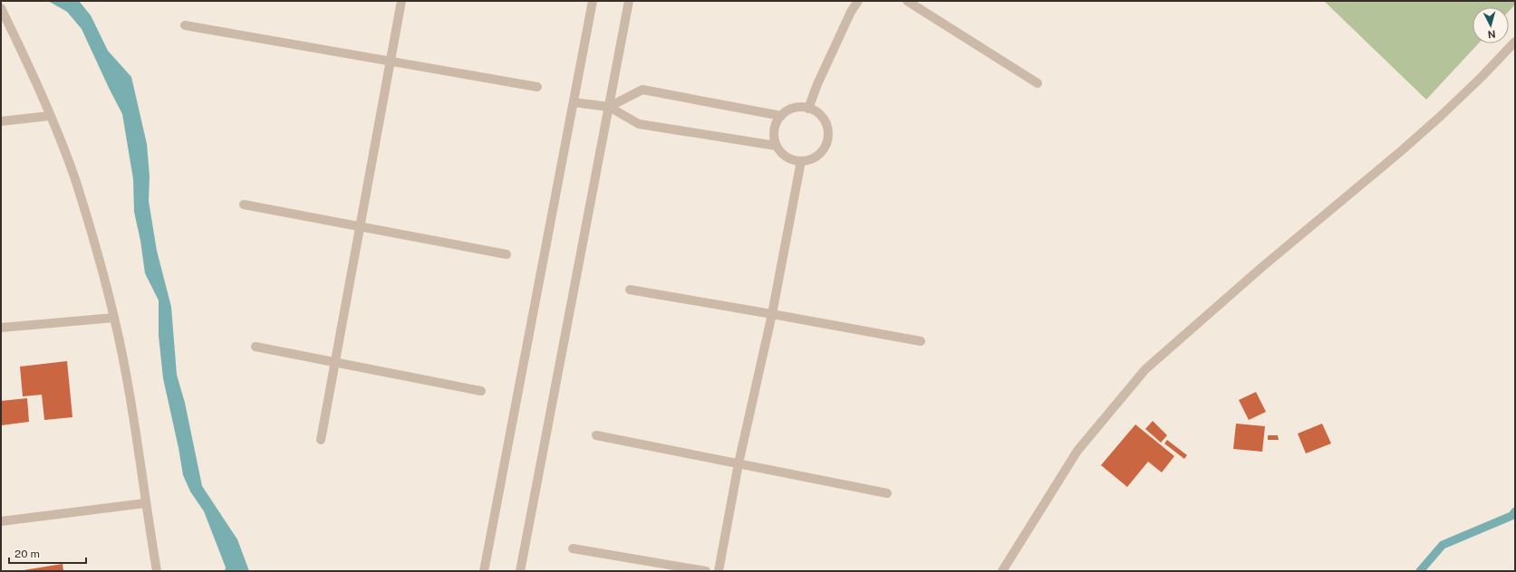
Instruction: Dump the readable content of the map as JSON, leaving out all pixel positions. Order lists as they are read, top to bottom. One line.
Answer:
{"scale_bar":"20 m","north":"bottom"}
